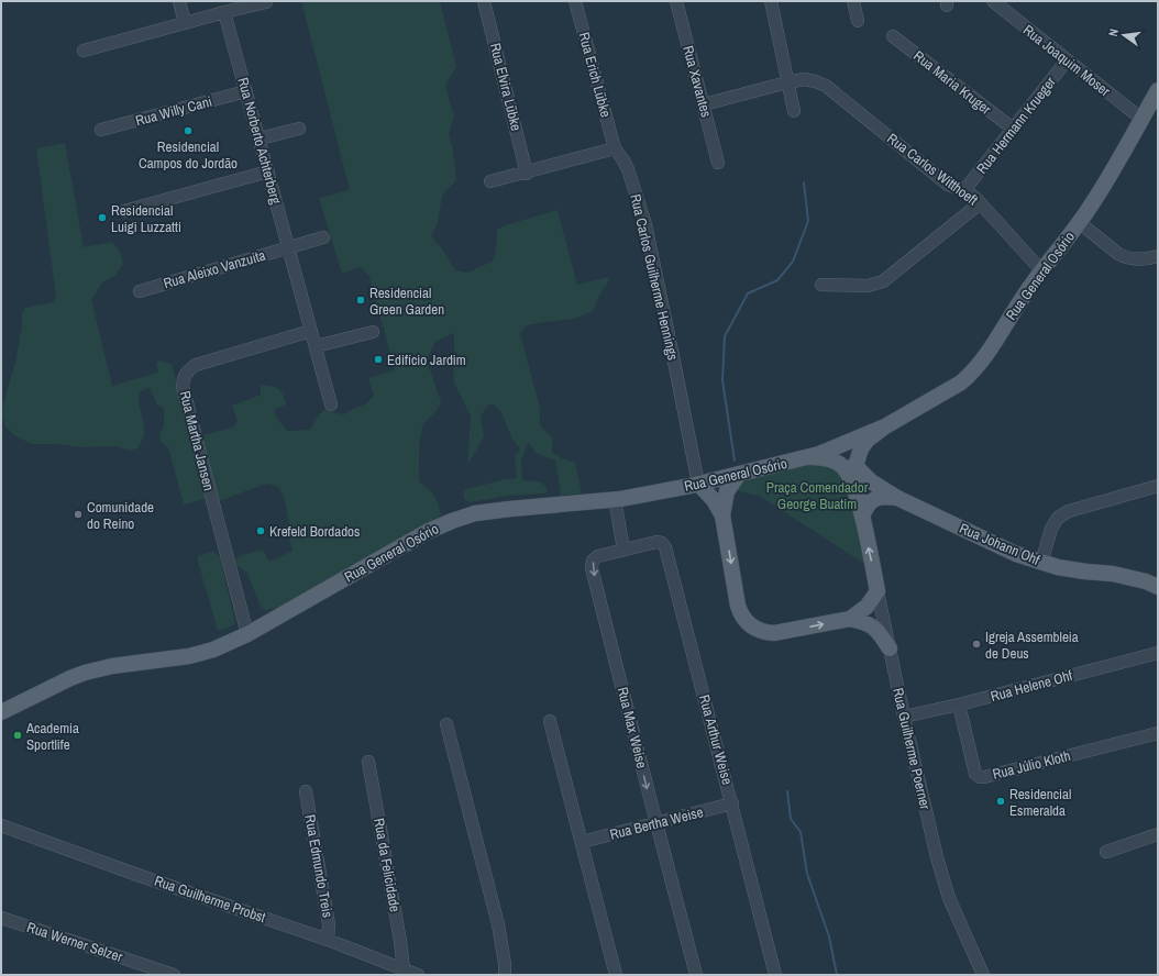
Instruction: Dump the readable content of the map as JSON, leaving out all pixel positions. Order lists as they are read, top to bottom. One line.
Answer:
{"streets":{"main road":["Rua General Osório","Rua Johann Ohf","Rua Guilherme Poerner"],"street":["Rua Joaquim Moser","Rua Erich Lübke","Rua Xavantes","Rua Maria Kruger","Rua Elvira Lübke","Rua Willy Cani","Rua Hermann Krueger","Rua Norberto Achterberg","Rua Carlos Witthoeft","Rua Aleixo Vanzuita","Rua Carlos Guilherme Hennings","Rua Martha Jansen","Rua Helene Ohf","Rua Max Weise","Rua Arthur Weise","Rua Júlio Kloth","Rua Bertha Weise","Rua da Felicidade","Rua Edmundo Treis","Rua Guilherme Probst","Rua Werner Selzer"]},"crossings":[["Rua Joaquim Moser","Rua Hermann Krueger"],["Rua Joaquim Moser","Rua General Osório"],["Rua Erich Lübke","Rua Carlos Guilherme Hennings"],["Rua Xavantes","Rua Carlos Witthoeft"],["Rua Maria Kruger","Rua Hermann Krueger"],["Rua Willy Cani","Rua Norberto Achterberg"],["Rua Hermann Krueger","Rua Carlos Witthoeft"],["Rua Norberto Achterberg","Rua Aleixo Vanzuita"],["Rua Norberto Achterberg","Rua Martha Jansen"],["Rua Carlos Witthoeft","Rua General Osório"],["Rua General Osório","Rua Carlos Guilherme Hennings"],["Rua General Osório","Rua Martha Jansen"],["Rua General Osório","Rua Johann Ohf"],["Rua General Osório","Rua Guilherme Poerner"],["Rua Johann Ohf","Rua Guilherme Poerner"],["Rua Helene Ohf","Rua Guilherme Poerner"],["Rua Helene Ohf","Rua Júlio Kloth"],["Rua Max Weise","Rua Arthur Weise"],["Rua Max Weise","Rua Bertha Weise"],["Rua Arthur Weise","Rua Bertha Weise"],["Rua da Felicidade","Rua Guilherme Probst"],["Rua Edmundo Treis","Rua Guilherme Probst"]],"parks":["Praça Comendador George Buatim"],"places":["Residencial Campos do Jordão","Residencial Luigi Luzzatti","Residencial Green Garden","Edifício Jardim","Comunidade do Reino","Krefeld Bordados","Igreja Assembleia de Deus","Academia Sportlife","Residencial Esmeralda"],"north":"left"}
